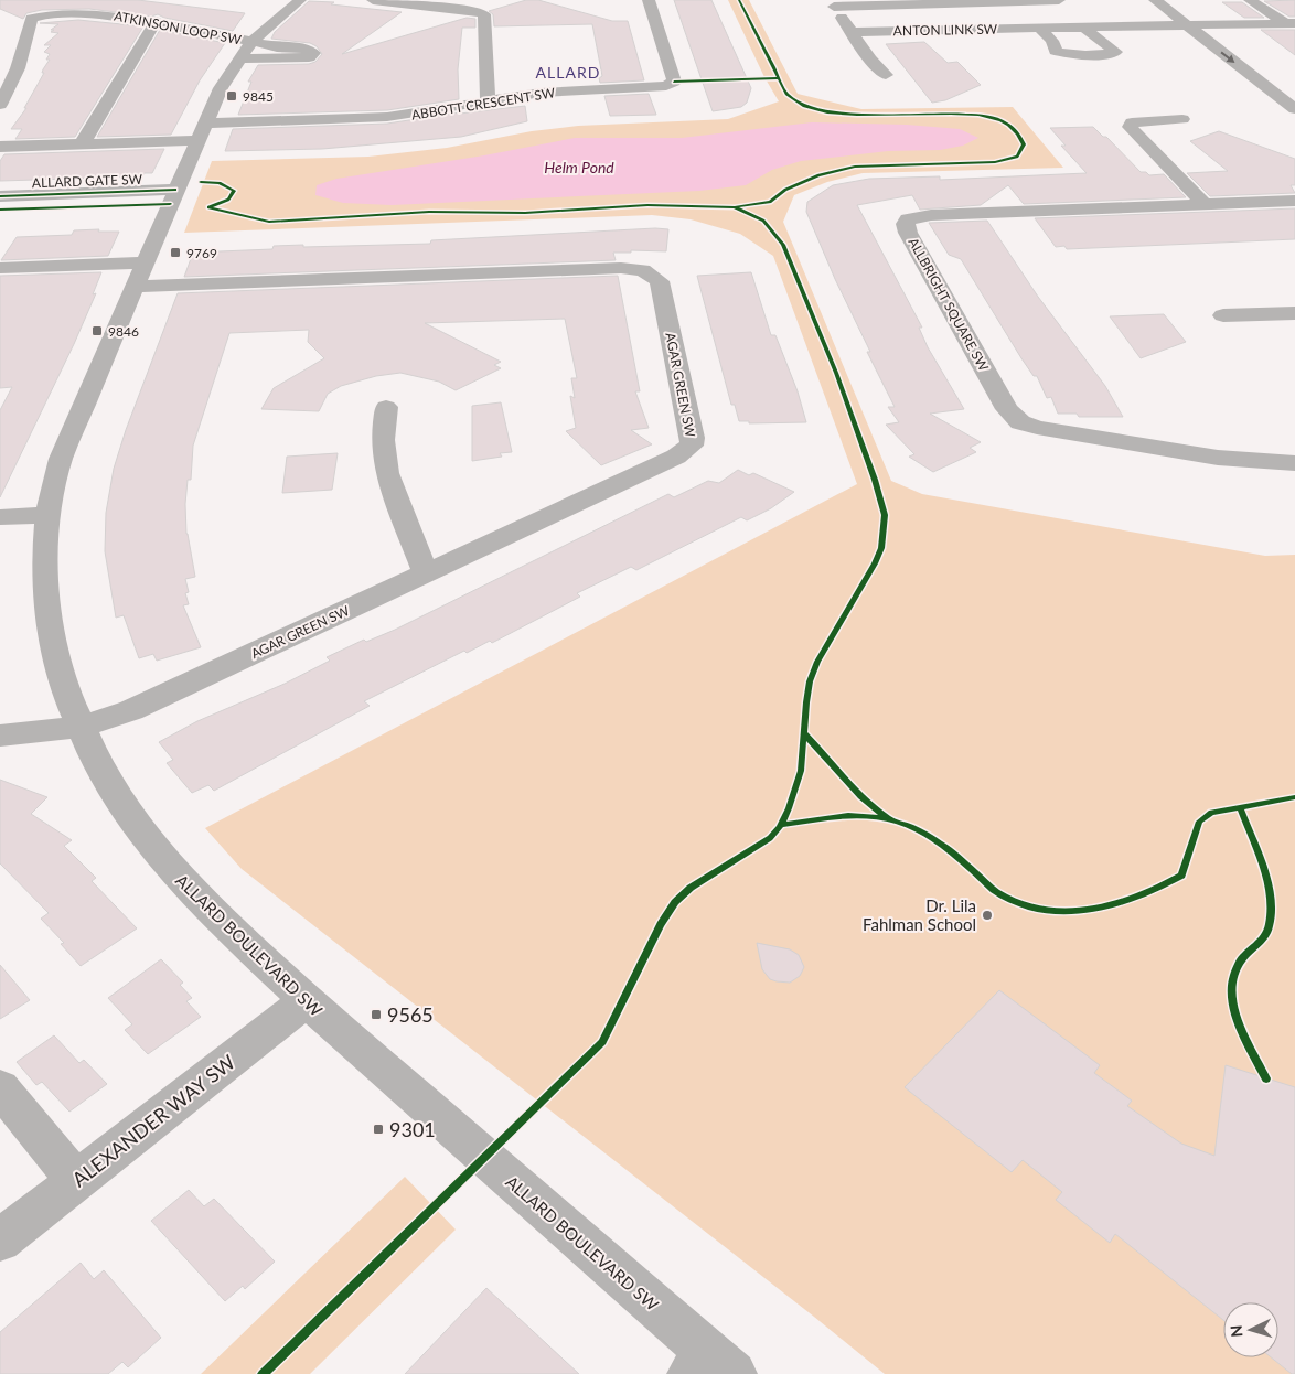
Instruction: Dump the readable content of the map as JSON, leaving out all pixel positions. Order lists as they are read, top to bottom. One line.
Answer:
{"streets":{"street":["ATKINSON LOOP SW","ANTON LINK SW","ABBOTT CRESCENT SW","ALLARD GATE SW","ALLBRIGHT SQUARE SW","AGAR GREEN SW","ALLARD BOULEVARD SW","ALEXANDER WAY SW"]},"crossings":[["ATKINSON LOOP SW","ALLARD BOULEVARD SW"],["ABBOTT CRESCENT SW","ALLARD BOULEVARD SW"],["ALLARD GATE SW","ALLARD BOULEVARD SW"],["AGAR GREEN SW","ALLARD BOULEVARD SW"],["ALLARD BOULEVARD SW","ALEXANDER WAY SW"]],"districts":["ALLARD"],"water":["Helm Pond"],"places":{"transit":["9845","9769","9846","9565","9301"],"other":["Dr. Lila Fahlman School"]},"north":"left"}
